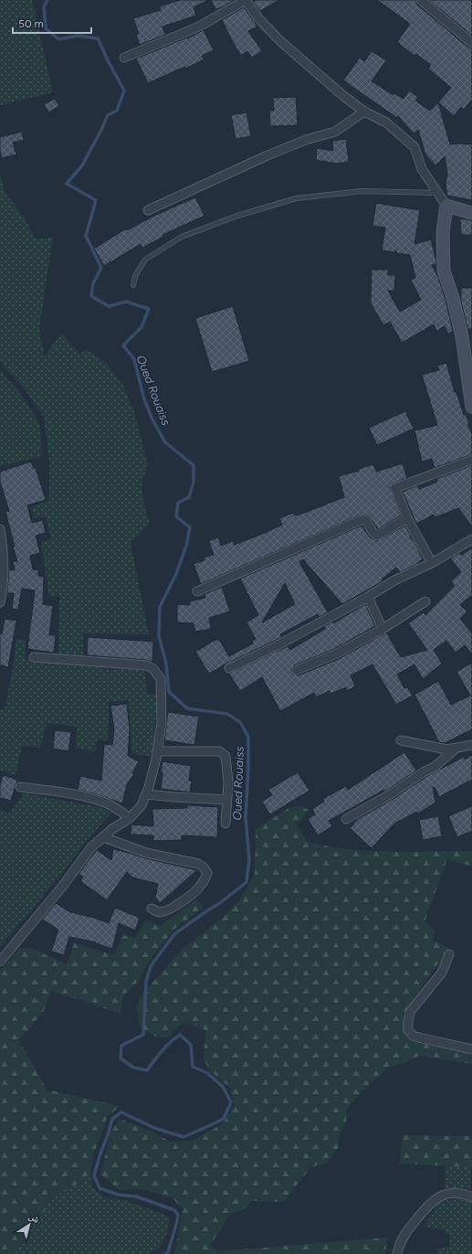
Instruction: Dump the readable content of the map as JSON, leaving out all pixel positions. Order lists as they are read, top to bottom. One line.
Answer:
{"water":["Oued Rouaiss"],"scale_bar":"50 m","north":"top right"}
